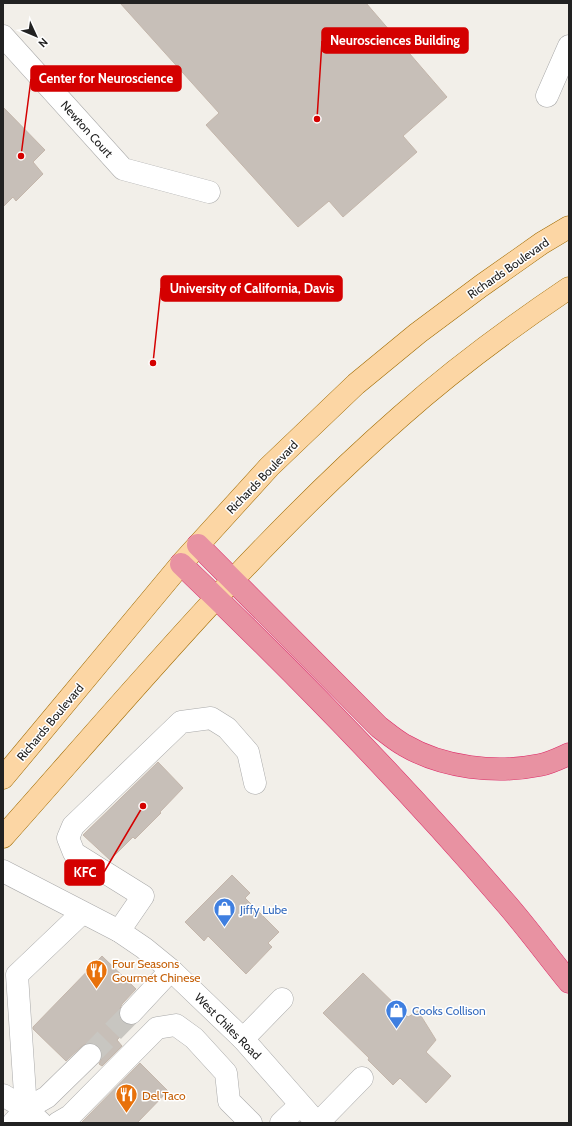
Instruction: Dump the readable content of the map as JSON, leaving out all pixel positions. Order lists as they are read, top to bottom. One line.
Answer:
{"streets":{"main road":["Richards Boulevard"],"street":["Newton Court","West Chiles Road"]},"places":{"other":["Neurosciences Building","Center for Neuroscience","University of California, Davis","KFC"],"shop":["Jiffy Lube","Cooks Collison"],"restaurant":["Four Seasons Gourmet Chinese","Del Taco"]},"north":"bottom right"}
